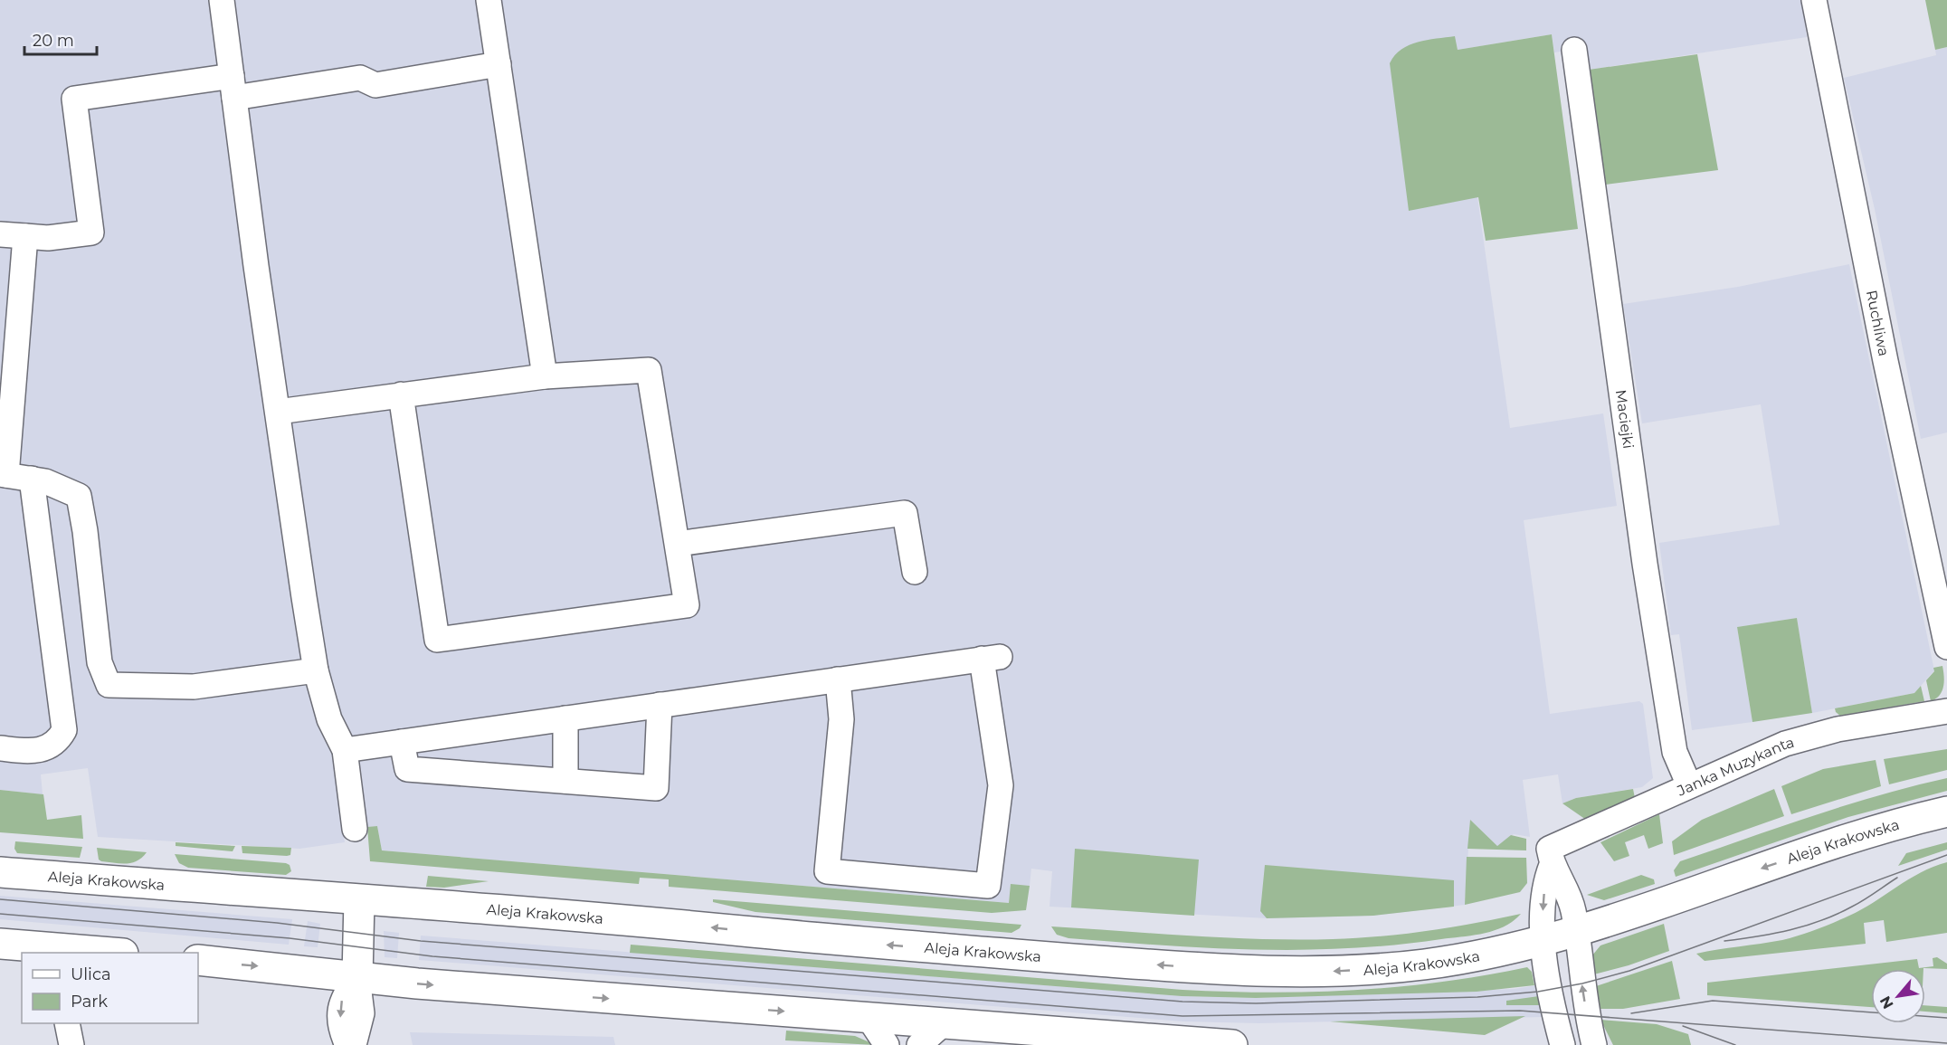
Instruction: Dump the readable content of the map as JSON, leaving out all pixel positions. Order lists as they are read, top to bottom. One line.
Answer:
{"streets":{"main road":["Aleja Krakowska"],"street":["Ruchliwa","Maciejki","Janka Muzykanta"]},"crossings":[["Maciejki","Janka Muzykanta"],["Janka Muzykanta","Aleja Krakowska"]],"legend":["Ulica","Park"],"scale_bar":"20 m","north":"bottom left"}
